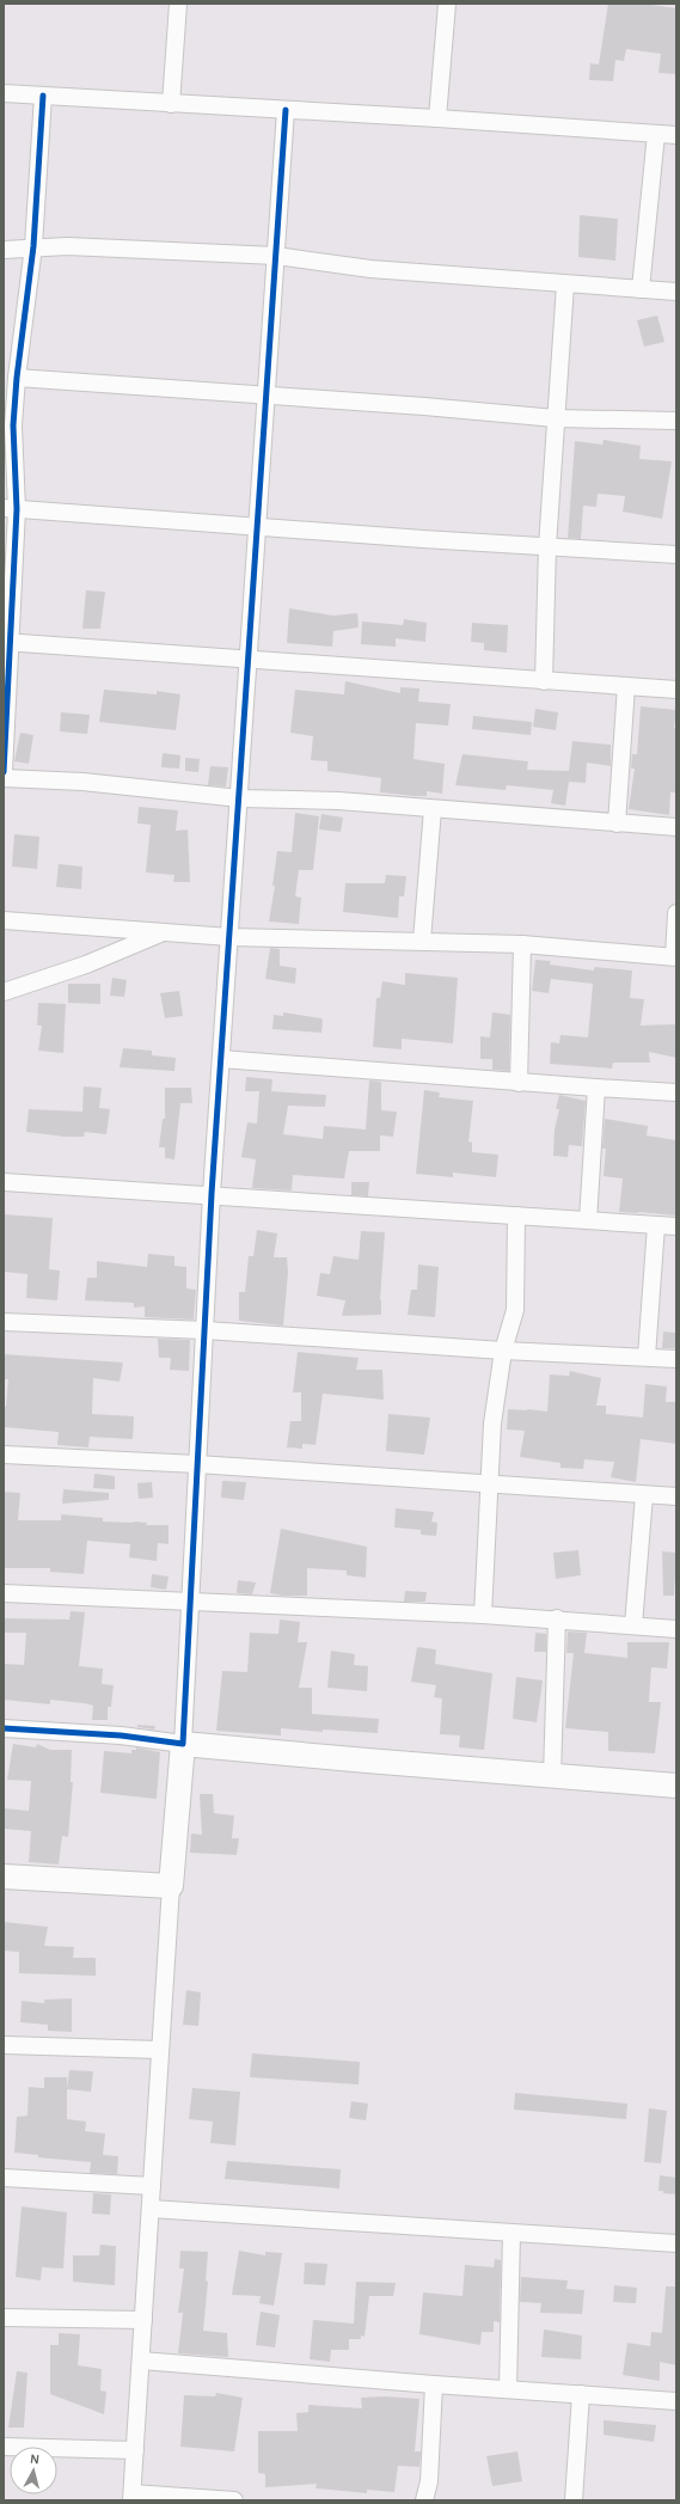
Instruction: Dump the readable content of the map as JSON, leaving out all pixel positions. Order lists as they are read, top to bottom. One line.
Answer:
{"north":"top"}
